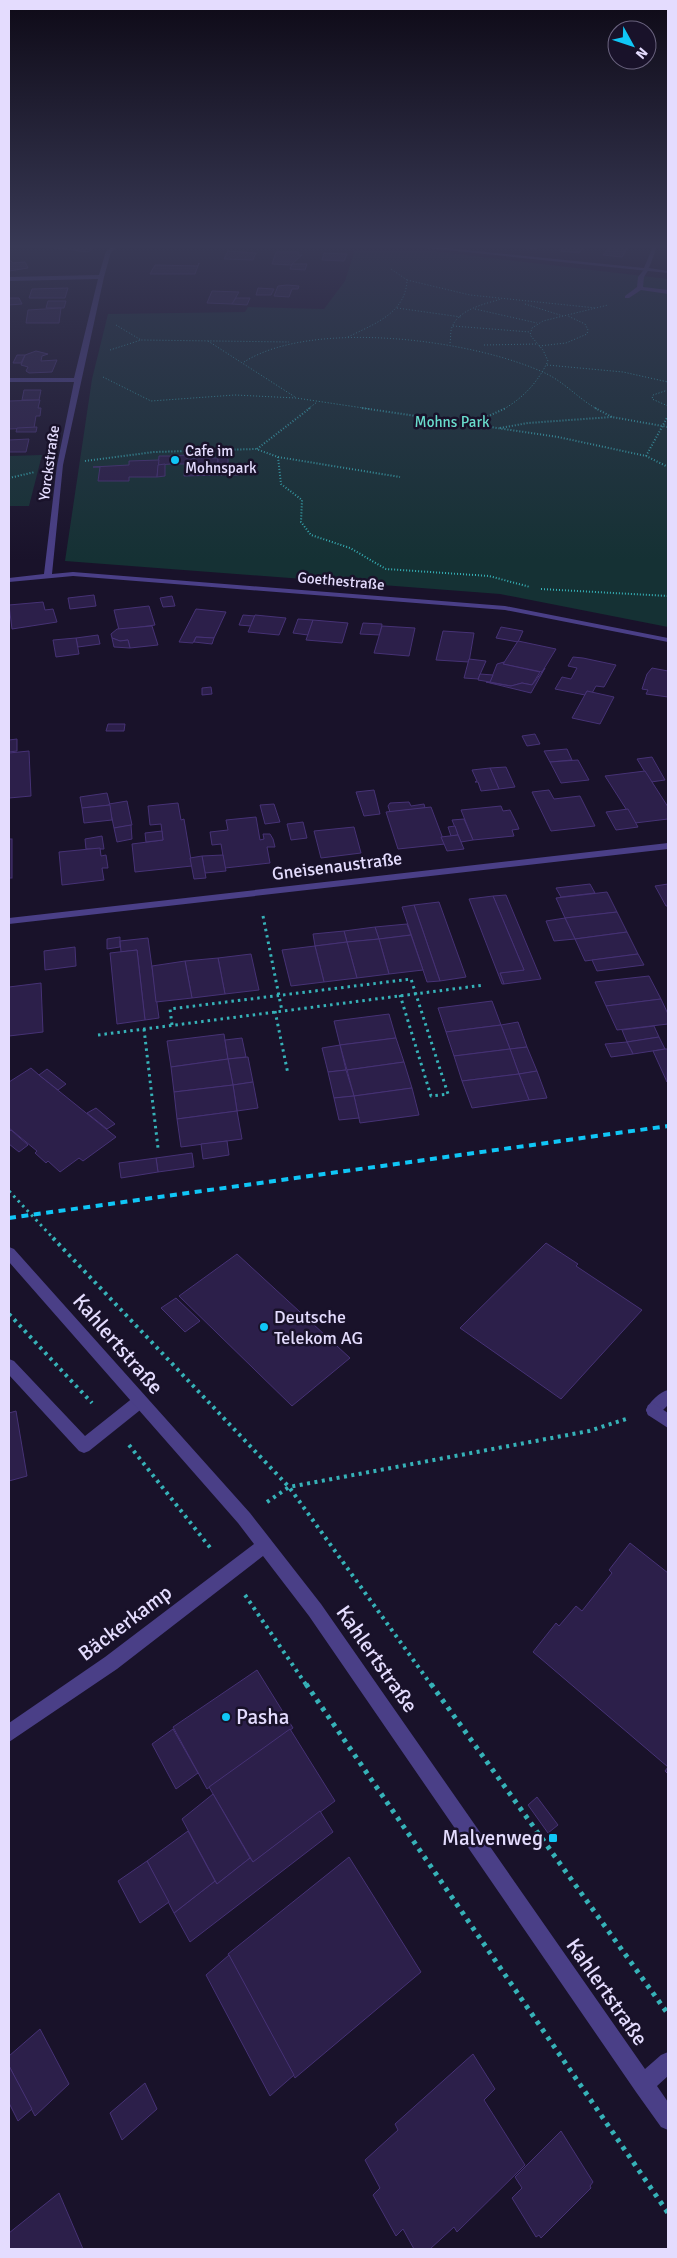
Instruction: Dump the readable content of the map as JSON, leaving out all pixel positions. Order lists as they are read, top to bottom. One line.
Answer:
{"streets":{"street":["Yorckstraße","Goethestraße","Gneisenaustraße","Kahlertstraße","Bäckerkamp"]},"crossings":[["Yorckstraße","Goethestraße"],["Kahlertstraße","Bäckerkamp"]],"parks":["Mohns Park"],"places":{"other":["Cafe im Mohnspark","Deutsche Telekom AG","Pasha"],"transit":["Malvenweg"]},"north":"bottom right"}
